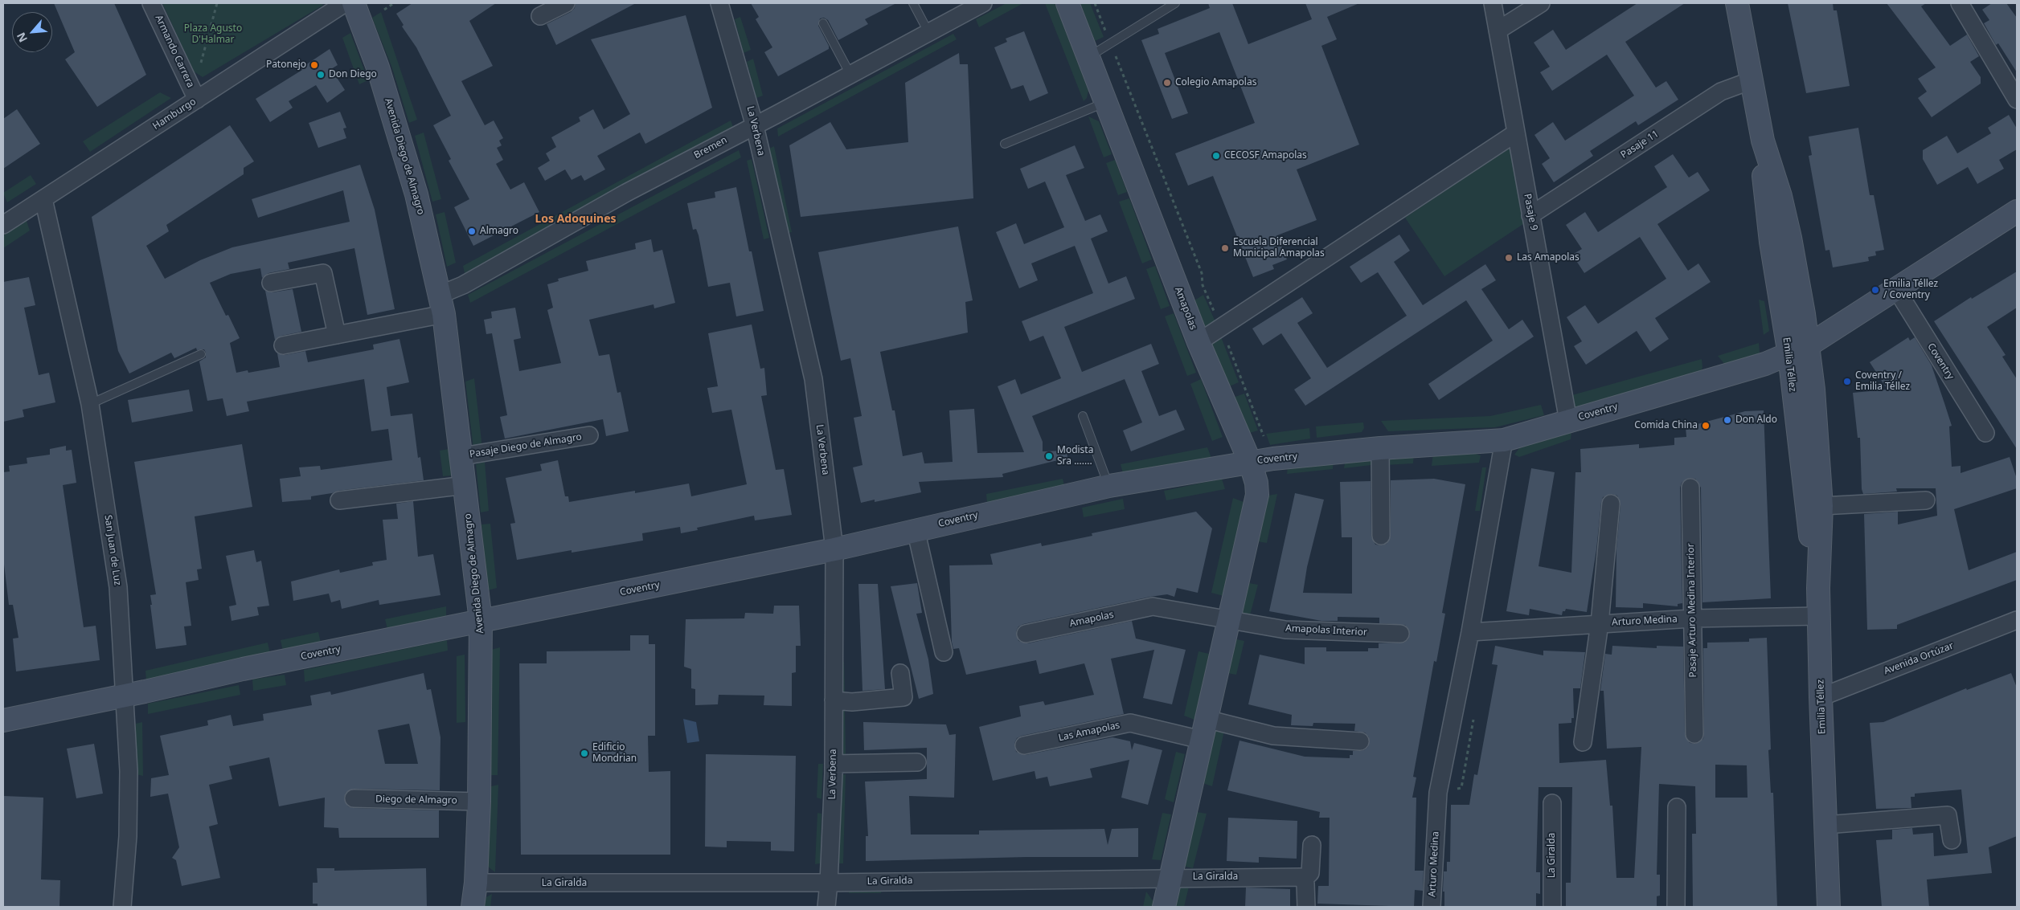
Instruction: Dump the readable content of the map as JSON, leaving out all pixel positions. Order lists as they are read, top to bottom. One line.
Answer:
{"streets":{"street":["Armando Carrera","Hamburgo","La Verbena","Pasaje 11","Bremen","Avenida Diego de Almagro","Pasaje 9","Amapolas","Coventry","Emilia Téllez","Pasaje Diego de Almagro","San Juan de Luz","Pasaje Arturo Medina Interior","Arturo Medina","Amapolas Interior","Avenida Ortúzar","Las Amapolas","Diego de Almagro","La Giralda"]},"crossings":[["Armando Carrera","Hamburgo"],["Hamburgo","San Juan de Luz"],["La Verbena","Bremen"],["La Verbena","Coventry"],["La Verbena","La Giralda"],["Pasaje 11","Pasaje 9"],["Pasaje 11","Emilia Téllez"],["Bremen","Avenida Diego de Almagro"],["Avenida Diego de Almagro","Coventry"],["Avenida Diego de Almagro","Pasaje Diego de Almagro"],["Avenida Diego de Almagro","Diego de Almagro"],["Avenida Diego de Almagro","La Giralda"],["Pasaje 9","Coventry"],["Amapolas","Coventry"],["Amapolas","Amapolas Interior"],["Amapolas","Las Amapolas"],["Amapolas","La Giralda"],["Coventry","Emilia Téllez"],["Coventry","San Juan de Luz"],["Coventry","Arturo Medina"],["Emilia Téllez","Arturo Medina"],["Emilia Téllez","Avenida Ortúzar"],["Pasaje Arturo Medina Interior","Arturo Medina"]],"districts":["Los Adoquines"],"parks":["Plaza Agusto D'Halmar"],"places":["Patonejo","Don Diego","Colegio Amapolas","CECOSF Amapolas","Almagro","Escuela Diferencial Municipal Amapolas","Las Amapolas","Emilia Téllez / Coventry","Coventry / Emilia Téllez","Don Aldo","Comida China","Modista Sra .......","Edificio Mondrian"],"north":"bottom left"}
